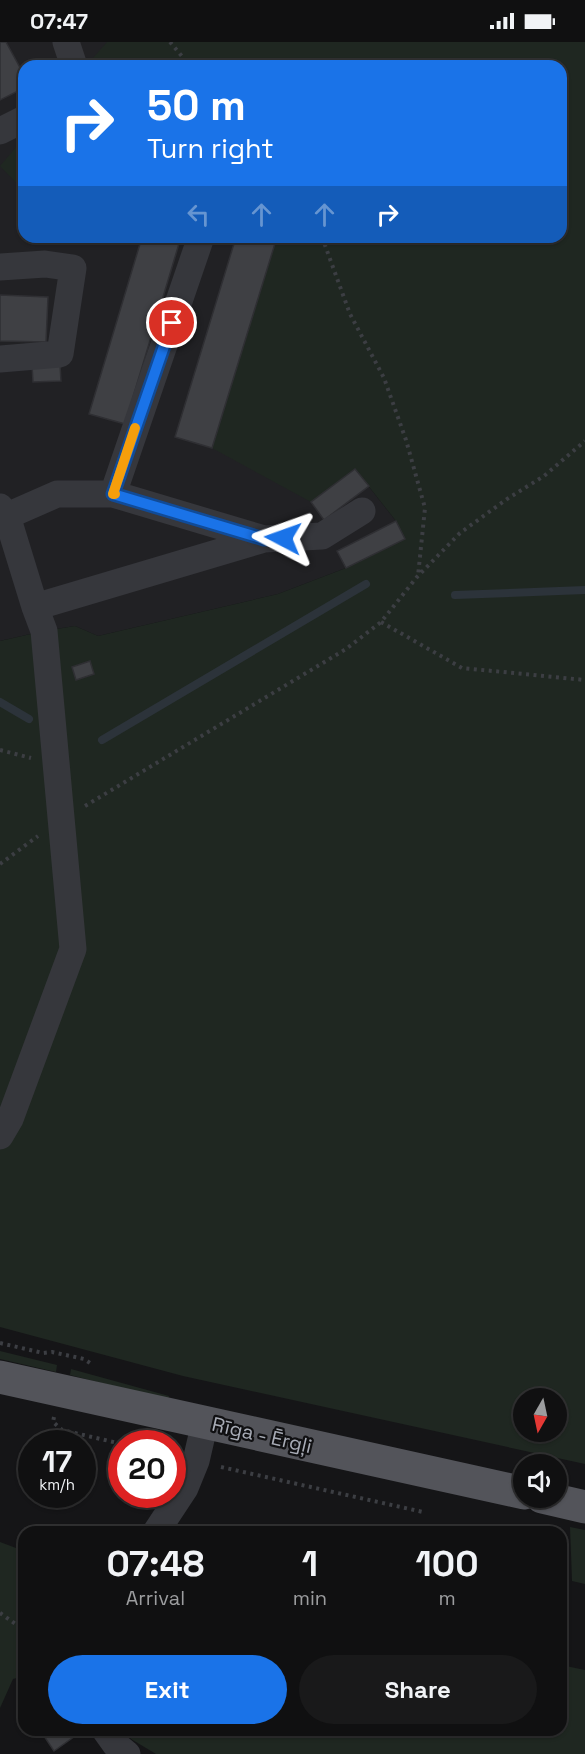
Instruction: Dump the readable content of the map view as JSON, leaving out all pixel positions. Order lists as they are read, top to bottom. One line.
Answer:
{"streets":{"main road":["Rīga - Ērgļi"]},"north":"bottom","page":{"status":"07:47","turn":["50 m","Turn right"],"speed":"17 km/h","limit":"20","eta":["07:48","Arrival","1","min","100","m"],"buttons":["Exit","Share"]}}
